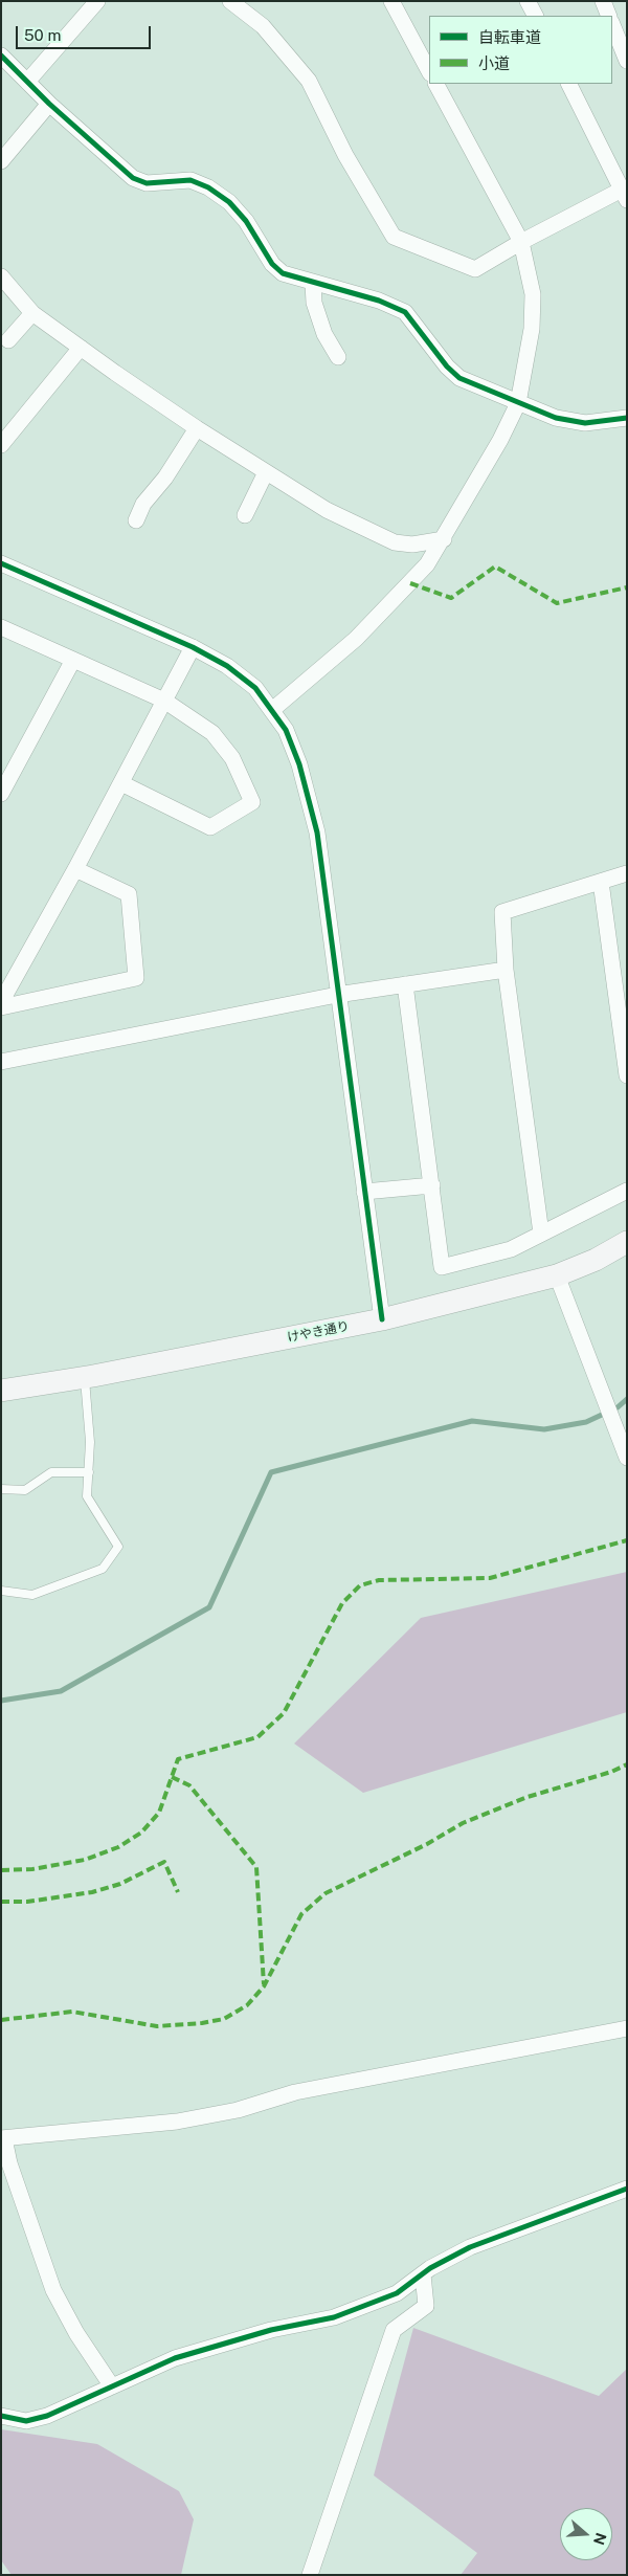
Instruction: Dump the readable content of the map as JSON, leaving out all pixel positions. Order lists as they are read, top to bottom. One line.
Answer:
{"streets":{"street":["けやき通り"]},"legend":["自転車道","小道"],"scale_bar":"50 m","north":"right"}
